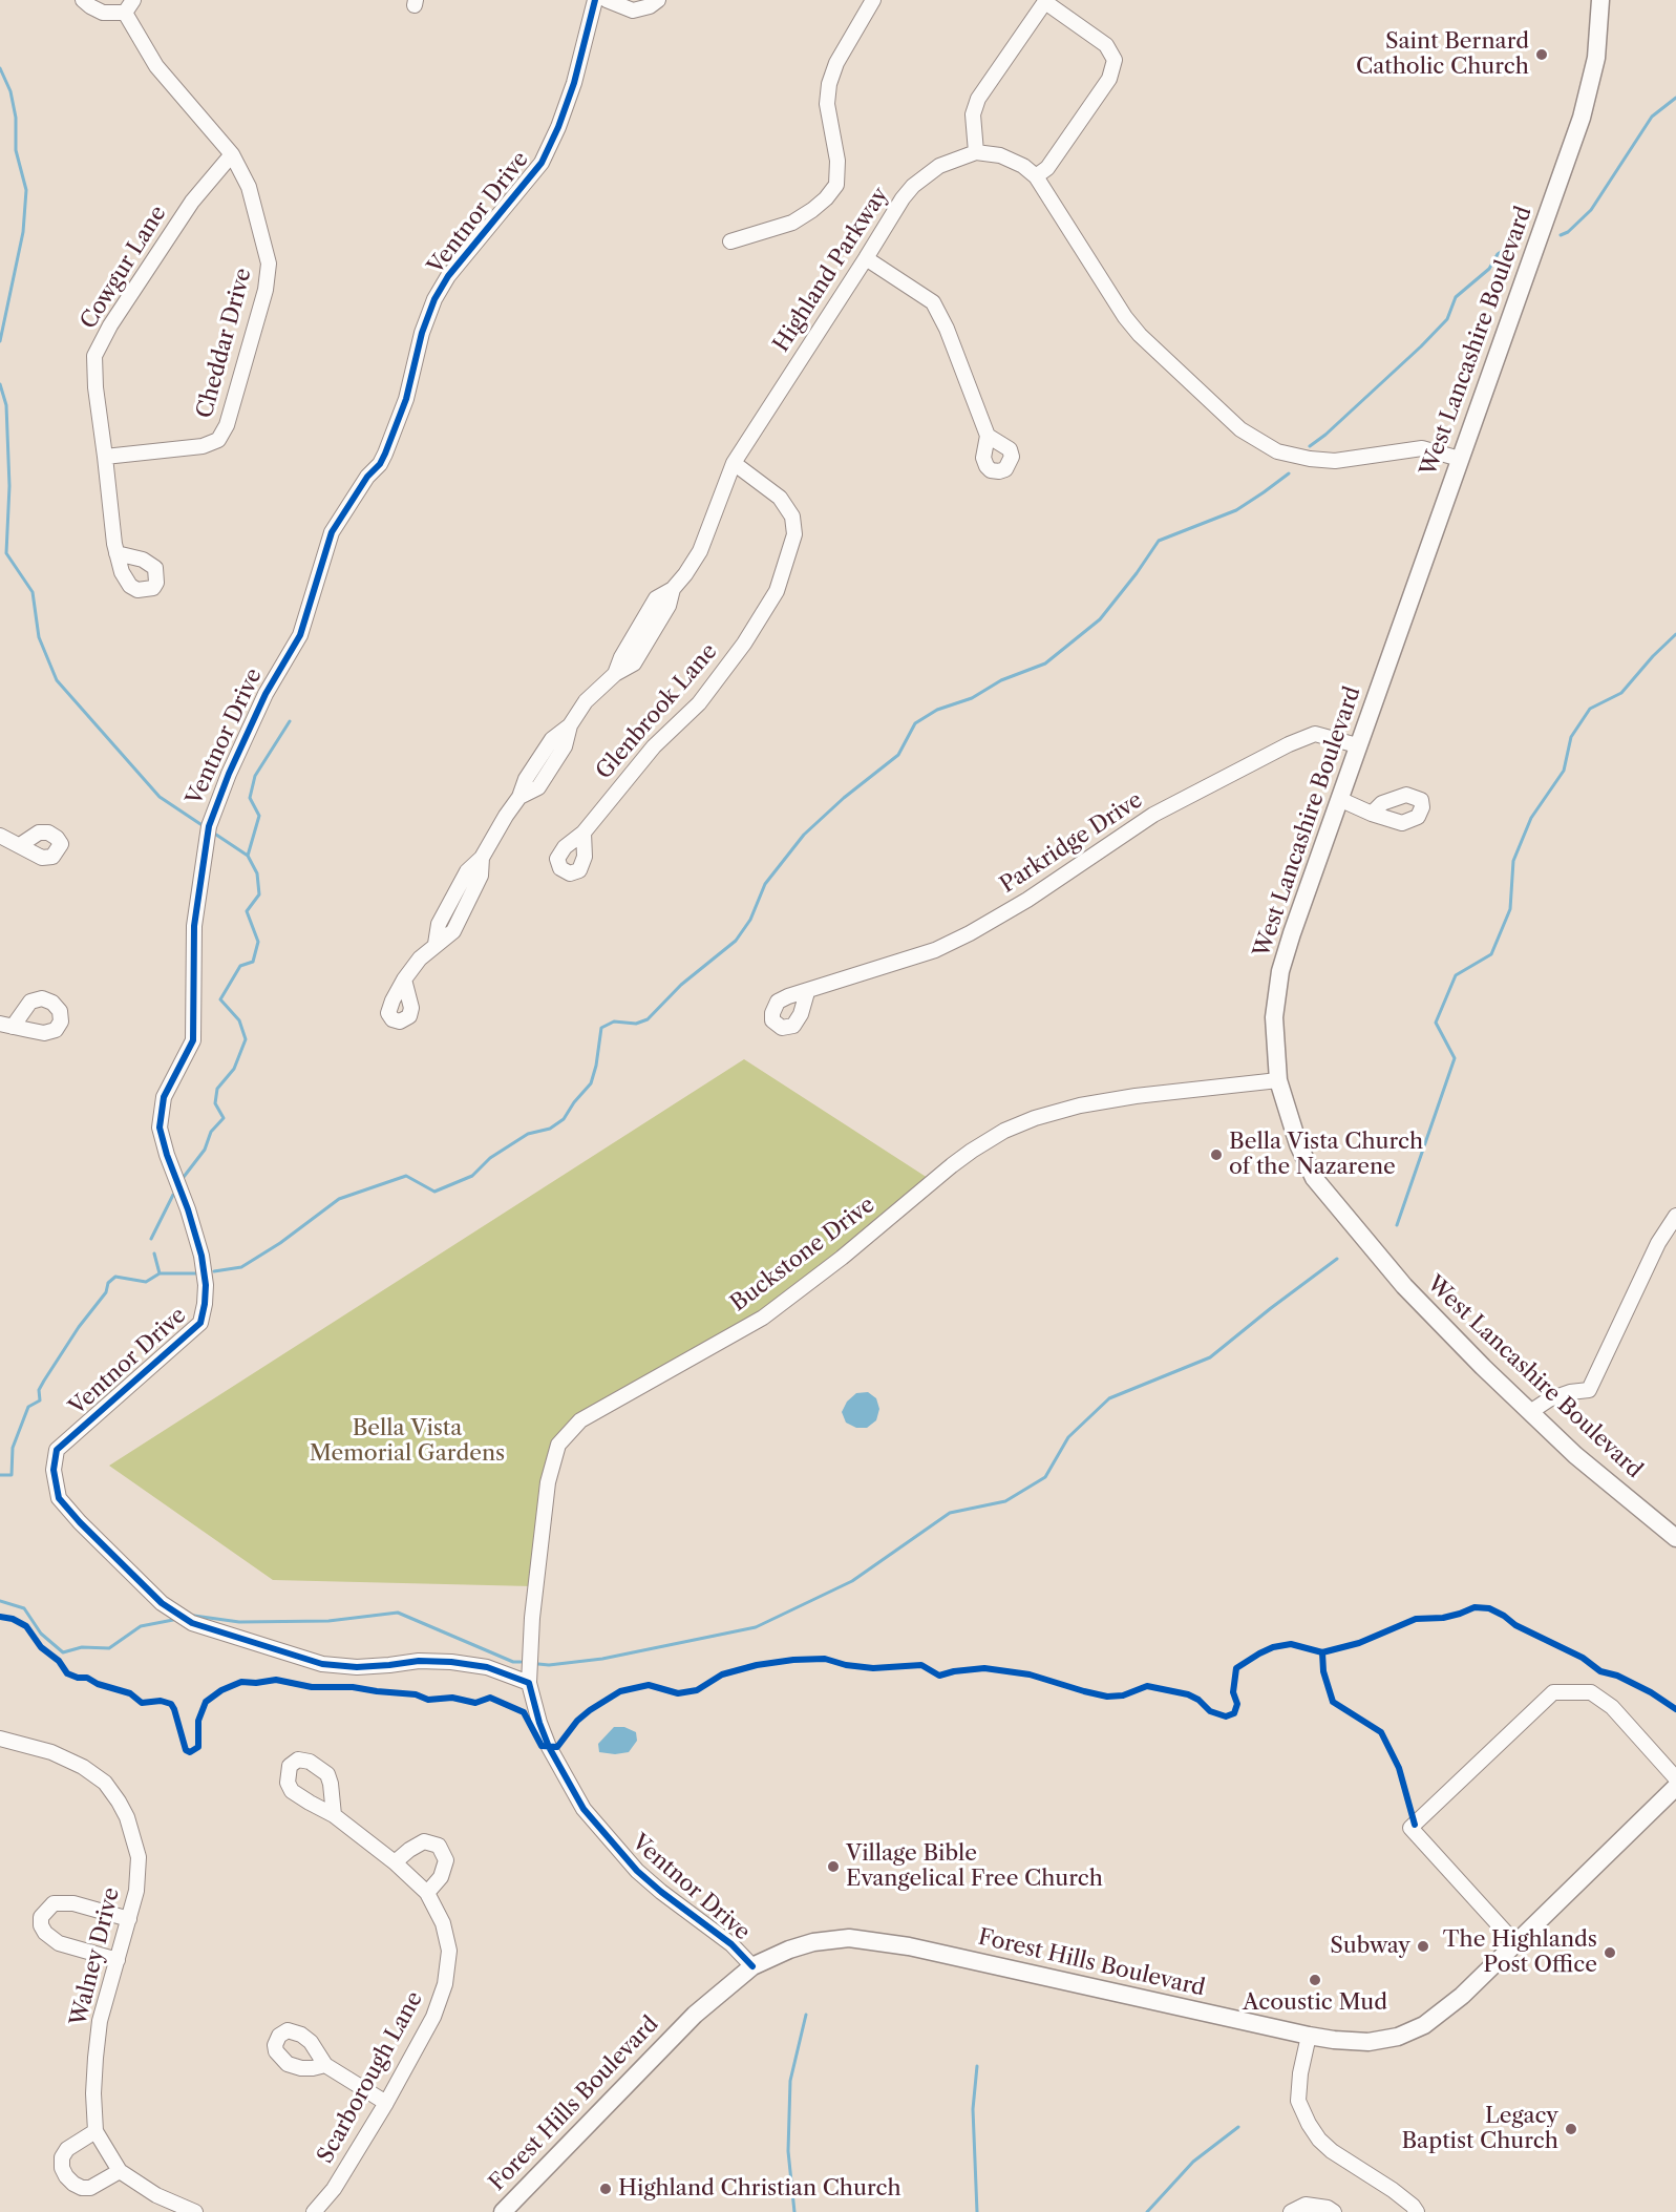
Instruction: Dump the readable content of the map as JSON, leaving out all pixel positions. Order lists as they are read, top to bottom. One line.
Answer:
{"streets":{"main road":["West Lancashire Boulevard","Forest Hills Boulevard"],"street":["Ventnor Drive","Cowgur Lane","Highland Parkway","Cheddar Drive","Glenbrook Lane","Parkridge Drive","Buckstone Drive","Walney Drive","Scarborough Lane"]},"crossings":[["Ventnor Drive","Buckstone Drive"],["Ventnor Drive","Forest Hills Boulevard"],["Cowgur Lane","Cheddar Drive"],["Highland Parkway","Glenbrook Lane"],["West Lancashire Boulevard","Parkridge Drive"],["West Lancashire Boulevard","Buckstone Drive"]],"parks":["Bella Vista Memorial Gardens"],"places":["Saint Bernard Catholic Church","Bella Vista Church of the Nazarene","Village Bible Evangelical Free Church","Subway","The Highlands Post Office","Acoustic Mud","Legacy Baptist Church","Highland Christian Church"]}
